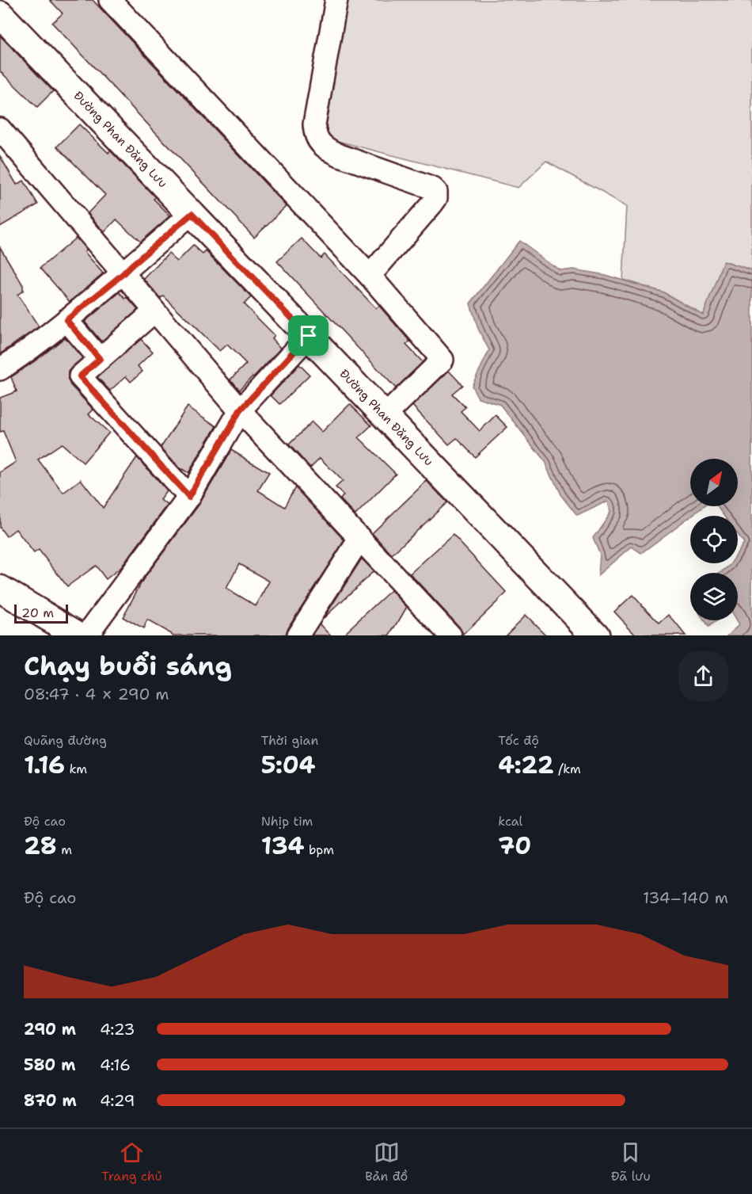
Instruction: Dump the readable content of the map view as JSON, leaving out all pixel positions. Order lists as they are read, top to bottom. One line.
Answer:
{"streets":{"main road":["Đường Phan Đăng Lưu"]},"scale_bar":"20 m","north":"top right","page":{"scale":"20 m","heading":["Chạy buổi sáng","08:47 · 4 × 290 m"],"stats":[["Quãng đường","1.16 km"],["Thời gian","5:04"],["Tốc độ","4:22 /km"],["Độ cao","28 m"],["Nhịp tim","134 bpm"],["kcal","70"]],"chart":["Độ cao","134–140 m"],"list":[{"name":"290 m","note":"4:23"},{"name":"580 m","note":"4:16"},{"name":"870 m","note":"4:29"}],"tabs":["Trang chủ","Bản đồ","Đã lưu"]}}
